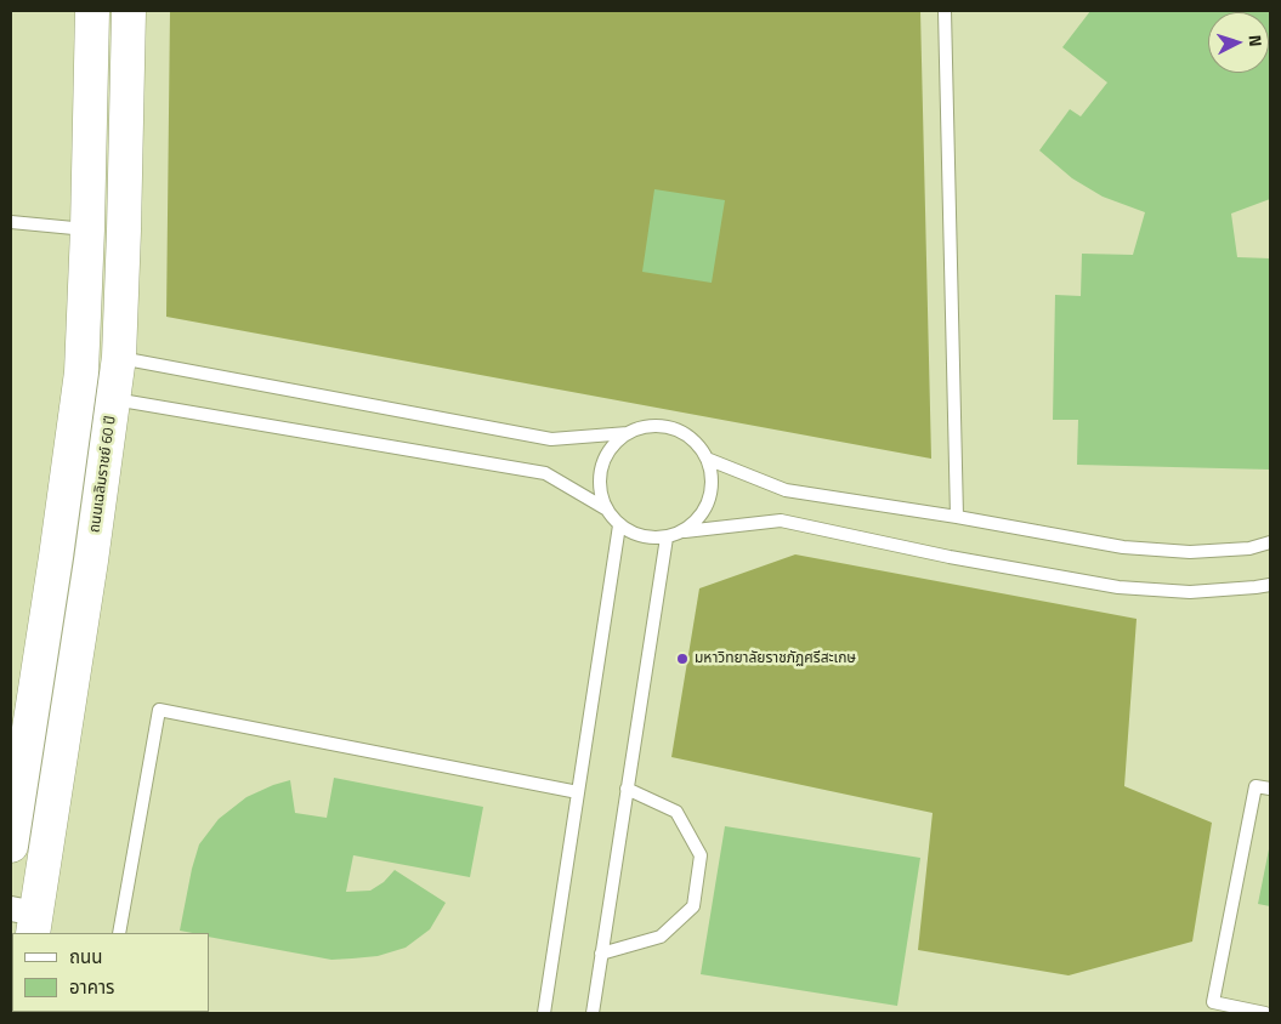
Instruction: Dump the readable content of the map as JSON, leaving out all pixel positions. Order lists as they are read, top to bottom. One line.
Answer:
{"streets":{"street":["ถนนเฉลิมราชย์ 60 ปี"]},"places":["มหาวิทยาลัยราชภัฏศรีสะเกษ"],"legend":["ถนน","อาคาร"],"north":"right"}
